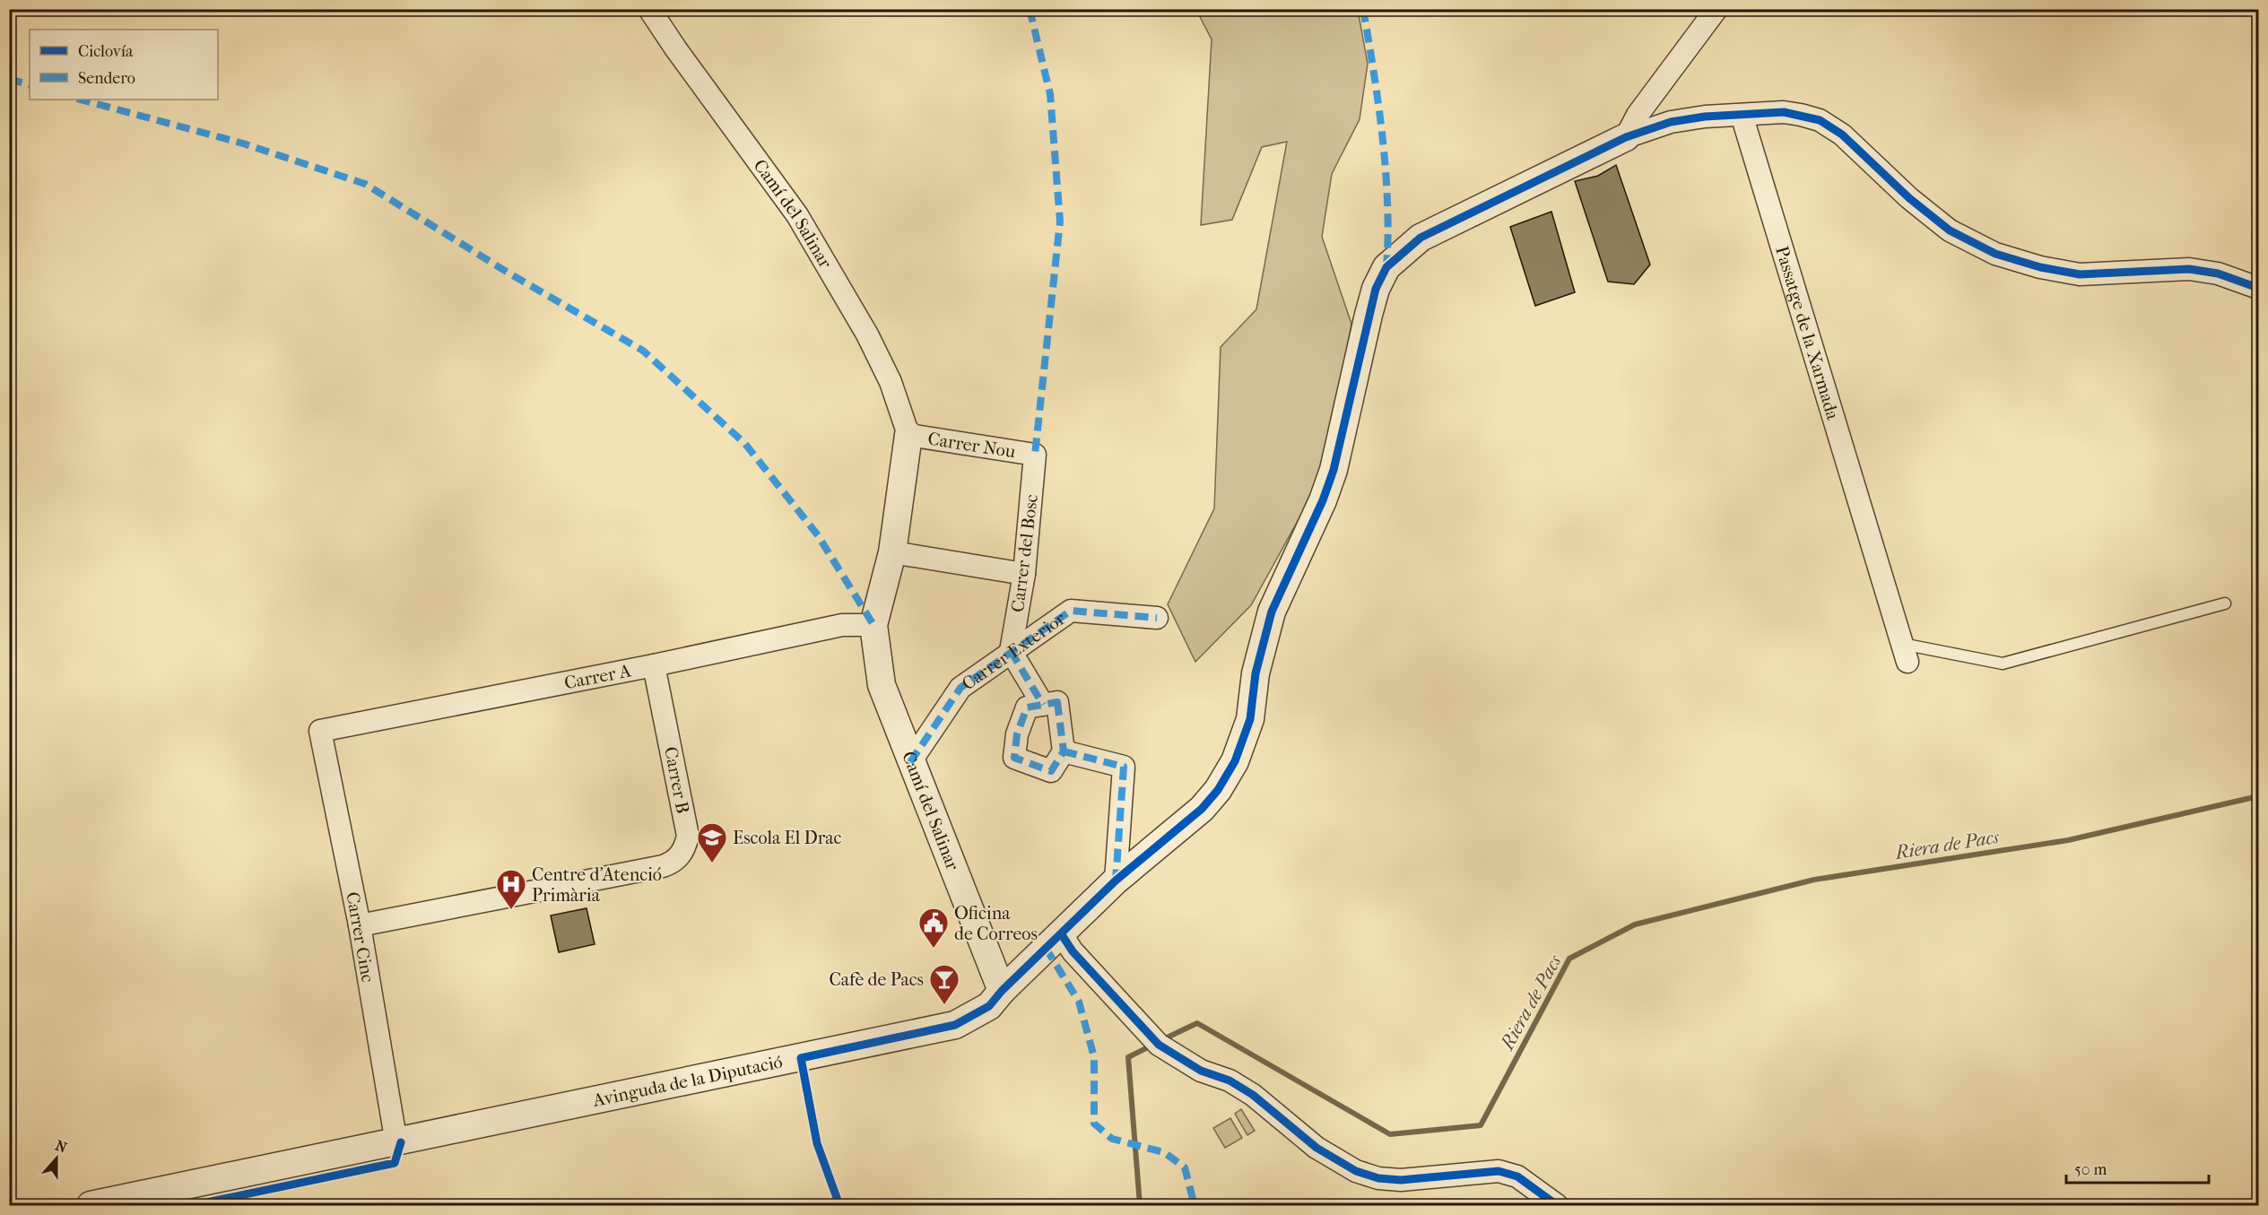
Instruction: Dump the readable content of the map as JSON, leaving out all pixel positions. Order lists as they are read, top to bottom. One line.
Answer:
{"streets":{"street":["Camí del Salinar","Passatge de la Xarmada","Carrer Nou","Carrer del Bosc","Carrer Exterior","Carrer A","Carrer B","Carrer Cinc","Avinguda de la Diputació"]},"crossings":[["Camí del Salinar","Carrer Nou"],["Camí del Salinar","Carrer Exterior"],["Camí del Salinar","Carrer A"],["Camí del Salinar","Avinguda de la Diputació"],["Carrer Nou","Carrer del Bosc"],["Carrer del Bosc","Carrer Exterior"],["Carrer A","Carrer B"],["Carrer A","Carrer Cinc"],["Carrer B","Carrer Cinc"],["Carrer Cinc","Avinguda de la Diputació"]],"water":["Riera de Pacs"],"places":{"school or university":["Escola El Drac"],"hospital":["Centre d'Atenció Primària"],"public building":["Oficina de Correos"],"bar":["Cafè de Pacs"]},"legend":["Ciclovía","Sendero"],"scale_bar":"50 m","north":"top"}
